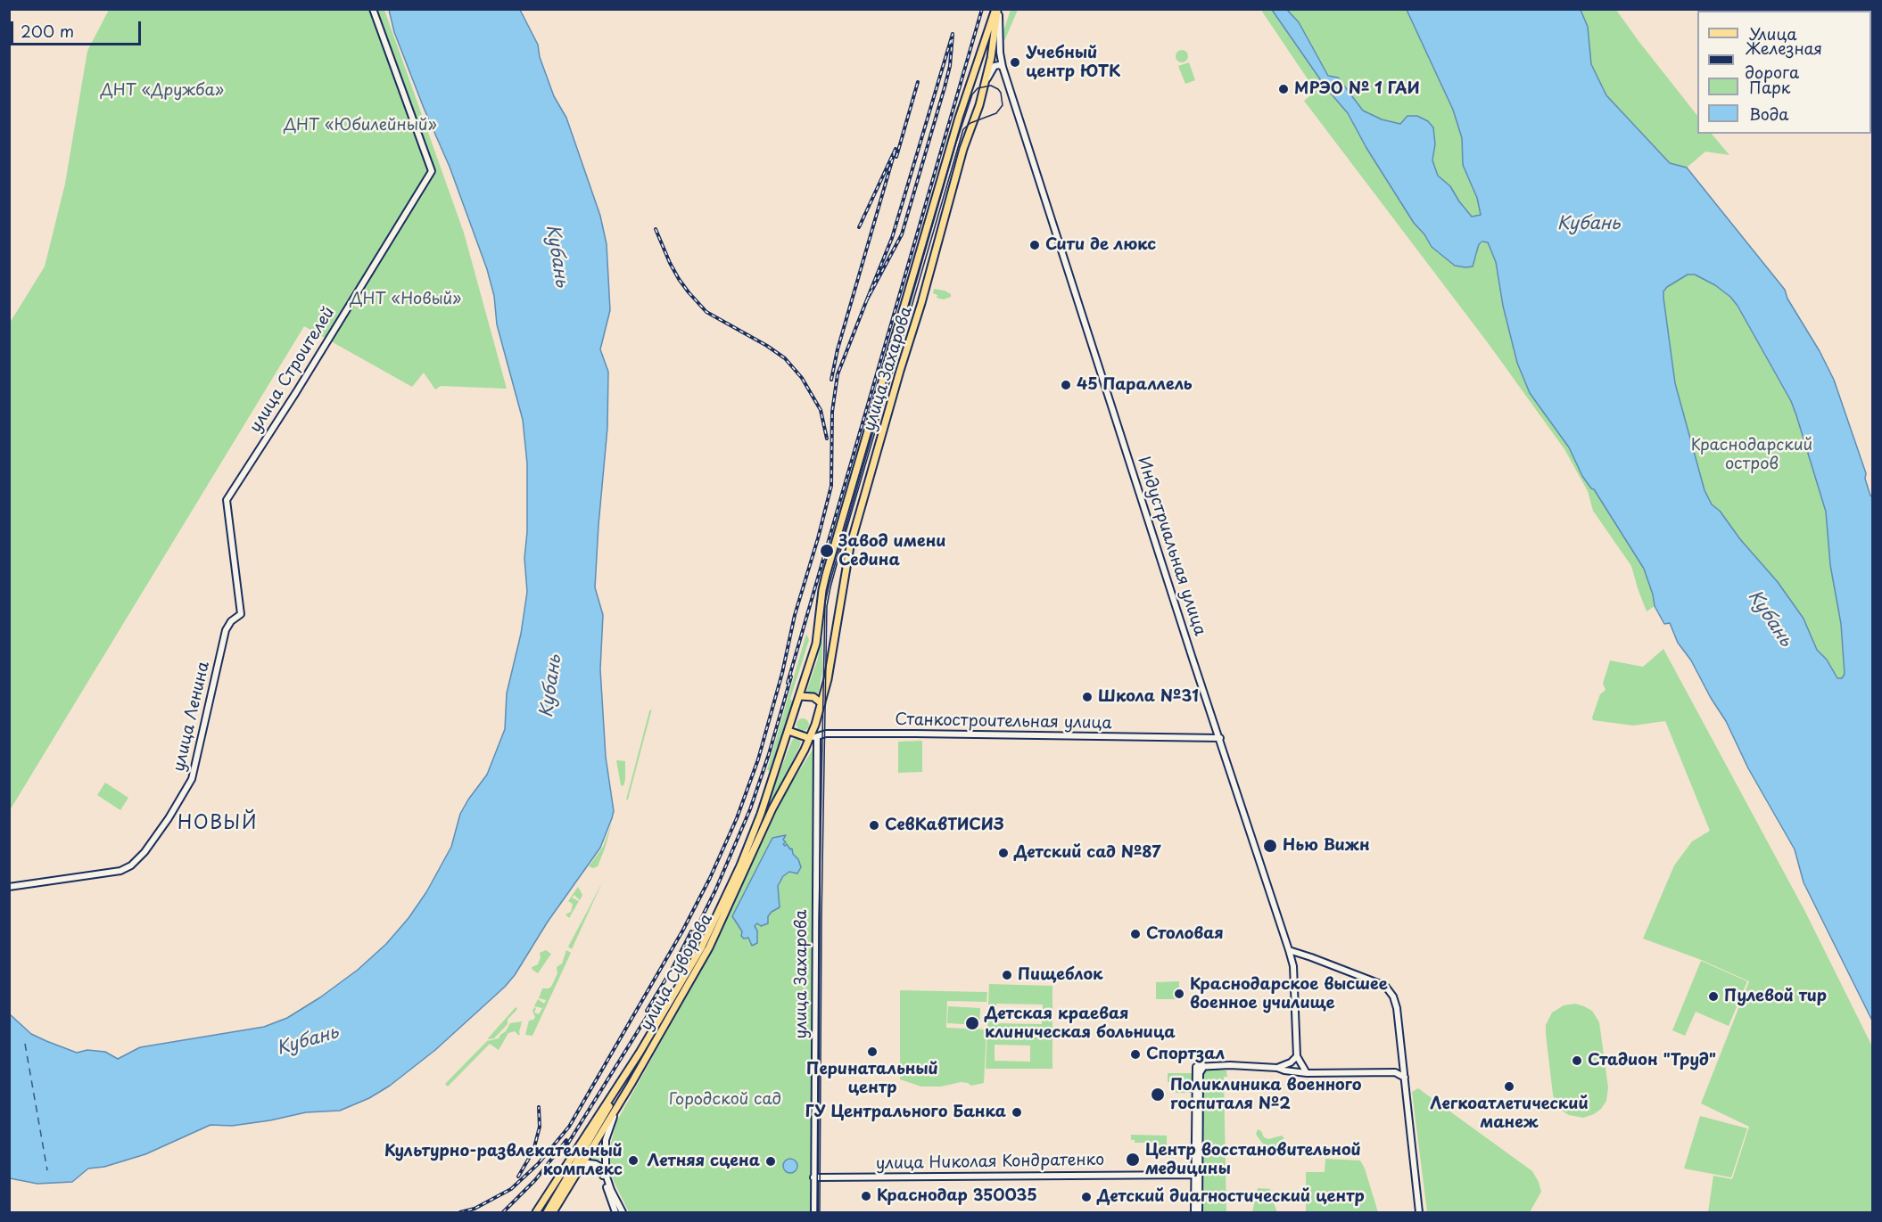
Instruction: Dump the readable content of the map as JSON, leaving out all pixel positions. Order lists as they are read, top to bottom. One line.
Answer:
{"streets":{"main road":["улица Захарова","улица Суворова"],"street":["улица Строителей","Индустриальная улица","улица Ленина","Станкостроительная улица","улица Николая Кондратенко"]},"crossings":[["улица Захарова","Индустриальная улица"],["улица Захарова","Станкостроительная улица"],["улица Захарова","улица Суворова"],["улица Захарова","улица Николая Кондратенко"],["улица Строителей","улица Ленина"],["Индустриальная улица","Станкостроительная улица"],["Станкостроительная улица","улица Суворова"]],"districts":["НОВЫЙ"],"water":["Кубань"],"parks":["ДНТ «Дружба»","ДНТ «Юбилейный»","ДНТ «Новый»","Краснодарский остров","Городской сад"],"places":["Учебный центр ЮТК","МРЭО № 1 ГАИ","Сити де люкс","45 Параллель","Завод имени Седина","Школа №31","СевКавТИСИЗ","Нью Вижн","Детский сад №87","Столовая","Пищеблок","Краснодарское высшее военное училище","Пулевой тир","Детская краевая клиническая больница","Перинатальный центр","Спортзал","Стадион \"Труд\"","Легкоатлетический манеж","Поликлиника военного госпиталя №2","ГУ Центрального Банка","Центр восстановительной медицины","Культурно-развлекательный комплекс","Летняя сцена","Краснодар 350035","Детский диагностический центр"],"legend":["Улица","Железная дорога","Парк","Вода"],"scale_bar":"200 m"}
